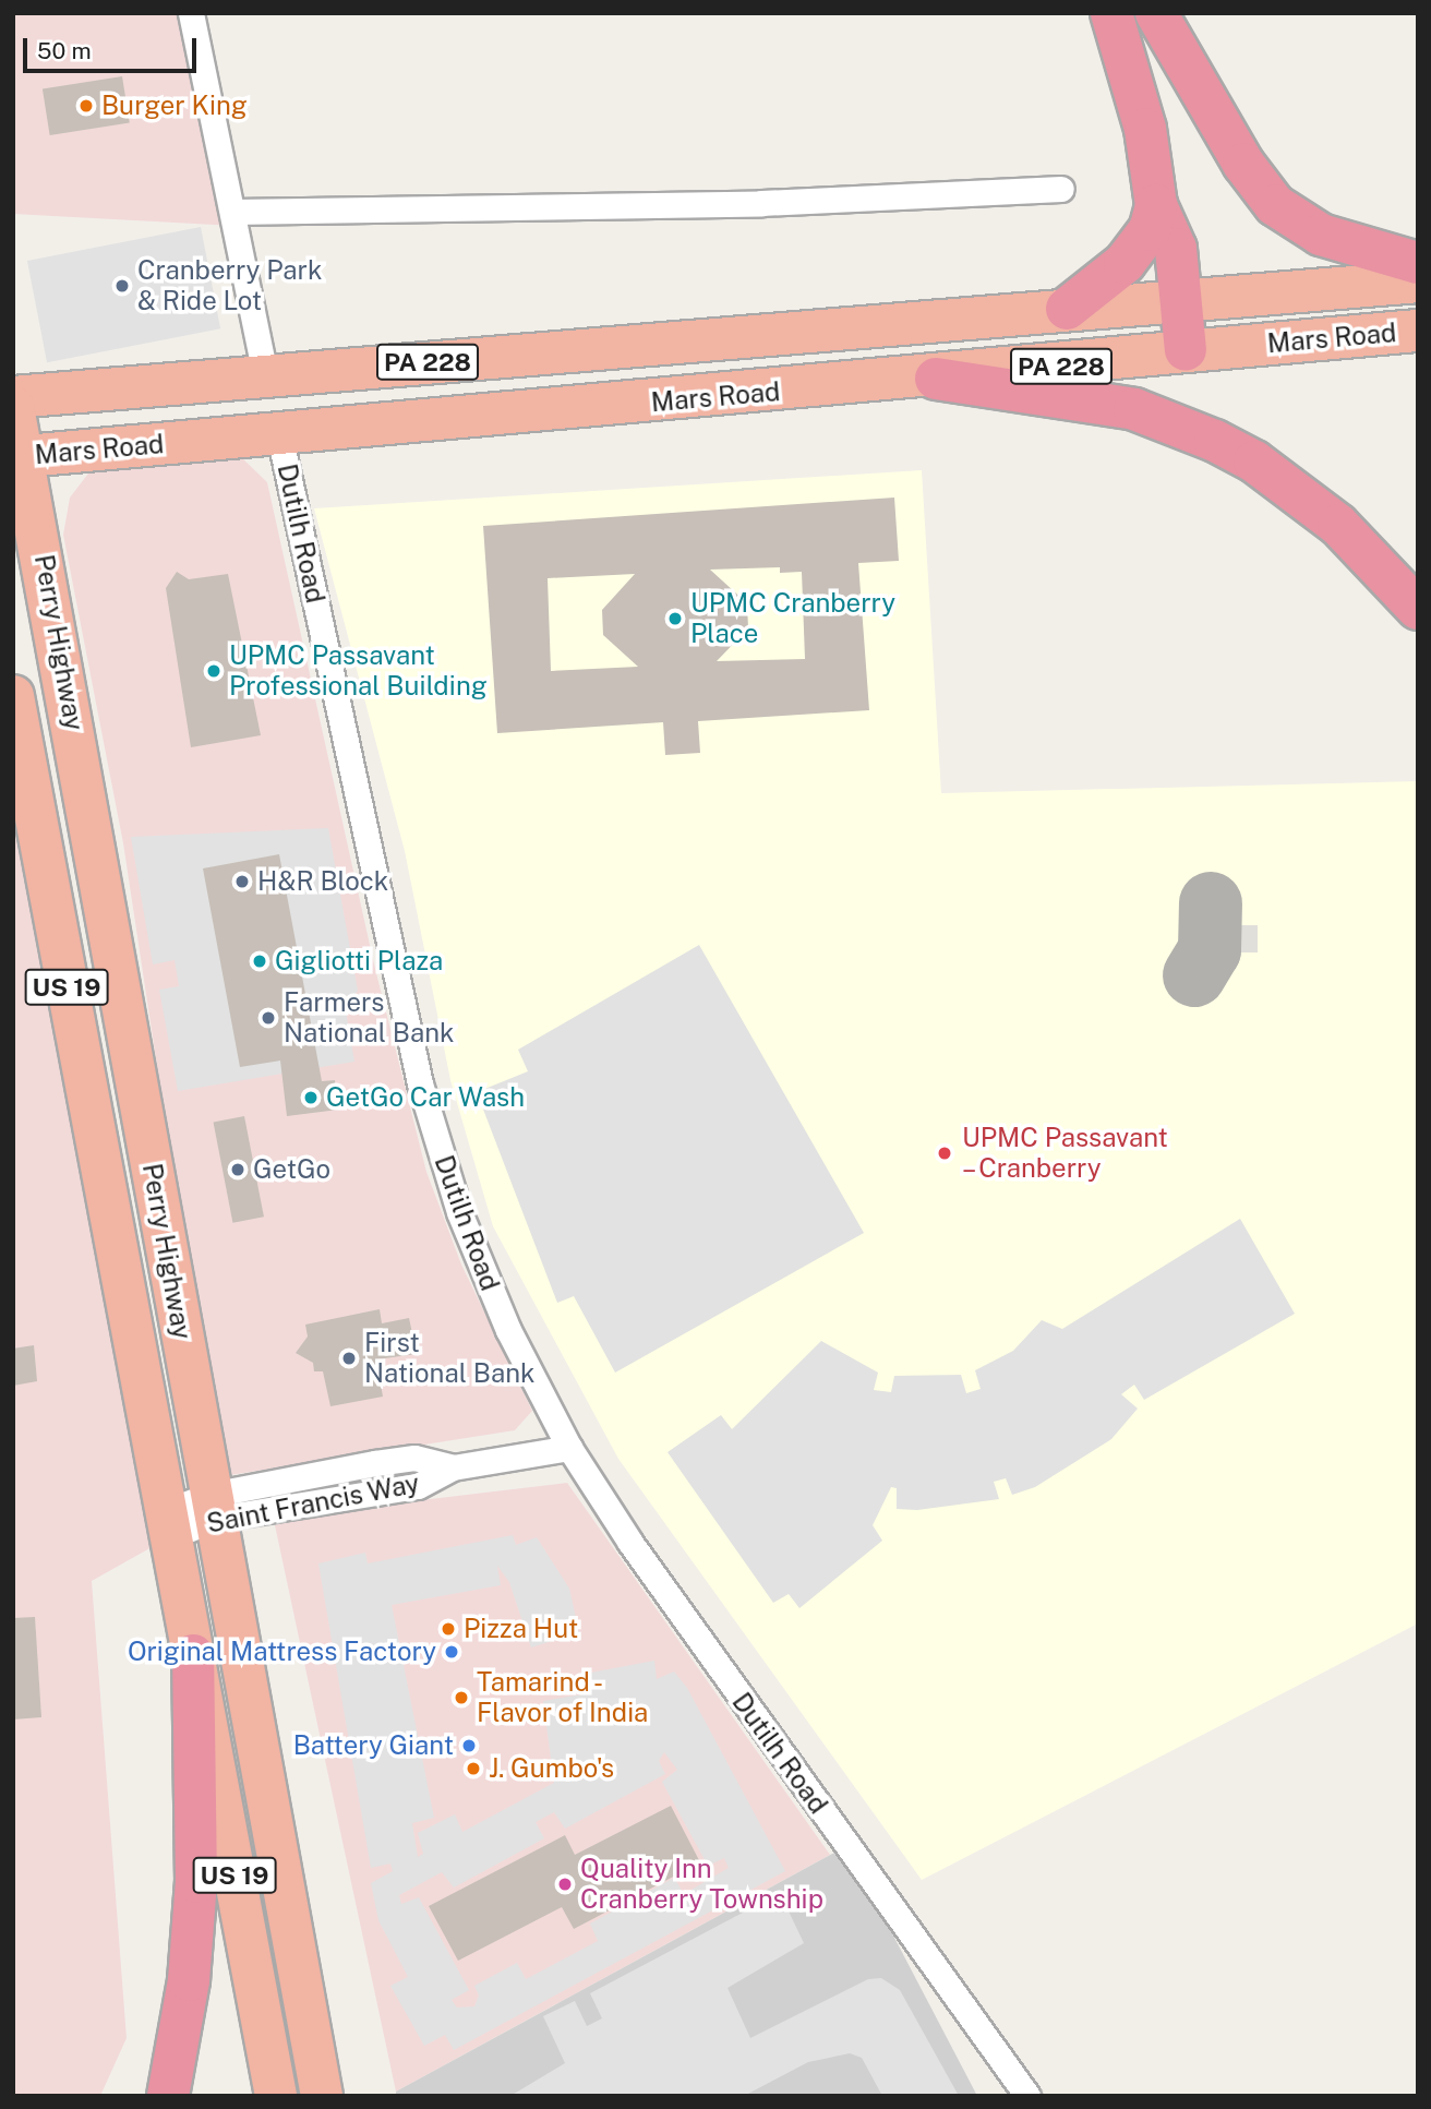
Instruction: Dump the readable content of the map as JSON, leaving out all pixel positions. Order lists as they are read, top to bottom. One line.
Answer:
{"streets":{"highway":["Mars Road","PA 228","Perry Highway","US 19"],"street":["Dutilh Road","Saint Francis Way"]},"crossings":[["Mars Road","Dutilh Road"],["Mars Road","Perry Highway"],["Dutilh Road","Saint Francis Way"],["Perry Highway","Saint Francis Way"]],"places":["Burger King","Cranberry Park & Ride Lot","UPMC Cranberry Place","UPMC Passavant Professional Building","H&R Block","Gigliotti Plaza","Farmers National Bank","GetGo Car Wash","UPMC Passavant – Cranberry","GetGo","First National Bank","Pizza Hut","Original Mattress Factory","Tamarind - Flavor of India","Battery Giant","J. Gumbo's","Quality Inn Cranberry Township"],"scale_bar":"50 m"}
